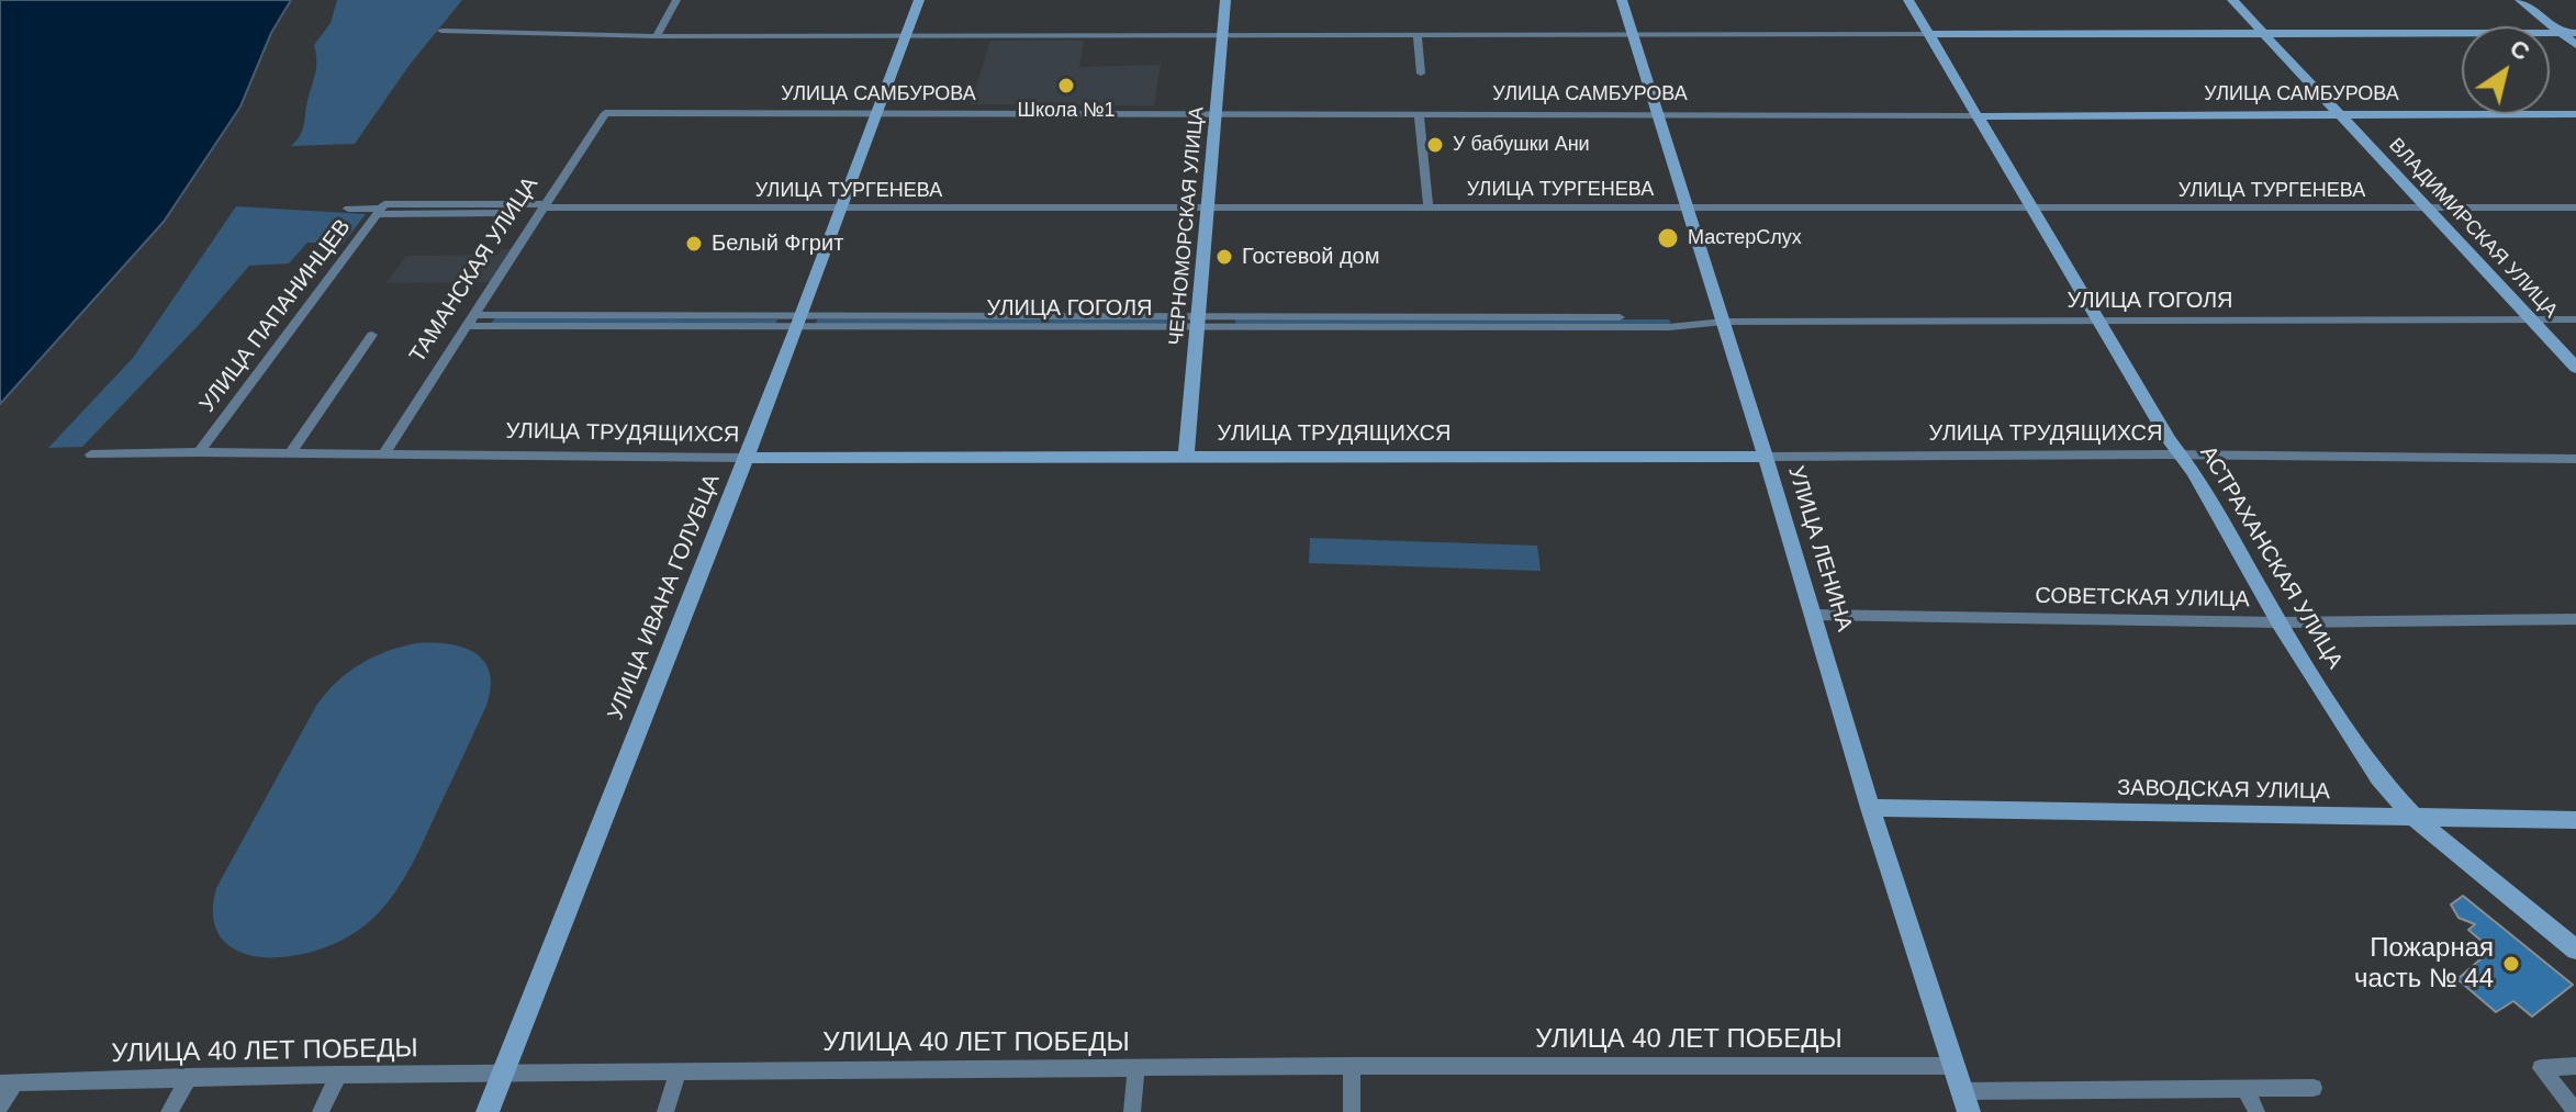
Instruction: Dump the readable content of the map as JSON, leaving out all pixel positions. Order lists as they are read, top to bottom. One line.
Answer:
{"streets":{"street":["УЛИЦА САМБУРОВА","УЛИЦА ТУРГЕНЕВА","ЧЕРНОМОРСКАЯ УЛИЦА","ВЛАДИМИРСКАЯ УЛИЦА","ТАМАНСКАЯ УЛИЦА","УЛИЦА ГОГОЛЯ","УЛИЦА ПАПАНИНЦЕВ","УЛИЦА ТРУДЯЩИХСЯ","УЛИЦА ЛЕНИНА","АСТРАХАНСКАЯ УЛИЦА","УЛИЦА ИВАНА ГОЛУБЦА","СОВЕТСКАЯ УЛИЦА","ЗАВОДСКАЯ УЛИЦА","УЛИЦА 40 ЛЕТ ПОБЕДЫ"]},"crossings":[["УЛИЦА САМБУРОВА","ЧЕРНОМОРСКАЯ УЛИЦА"],["УЛИЦА САМБУРОВА","ВЛАДИМИРСКАЯ УЛИЦА"],["УЛИЦА САМБУРОВА","ТАМАНСКАЯ УЛИЦА"],["УЛИЦА САМБУРОВА","УЛИЦА ЛЕНИНА"],["УЛИЦА САМБУРОВА","АСТРАХАНСКАЯ УЛИЦА"],["УЛИЦА САМБУРОВА","УЛИЦА ИВАНА ГОЛУБЦА"],["УЛИЦА ТУРГЕНЕВА","ЧЕРНОМОРСКАЯ УЛИЦА"],["УЛИЦА ТУРГЕНЕВА","ВЛАДИМИРСКАЯ УЛИЦА"],["УЛИЦА ТУРГЕНЕВА","ТАМАНСКАЯ УЛИЦА"],["УЛИЦА ТУРГЕНЕВА","УЛИЦА ПАПАНИНЦЕВ"],["УЛИЦА ТУРГЕНЕВА","УЛИЦА ЛЕНИНА"],["УЛИЦА ТУРГЕНЕВА","АСТРАХАНСКАЯ УЛИЦА"],["УЛИЦА ТУРГЕНЕВА","УЛИЦА ИВАНА ГОЛУБЦА"],["ЧЕРНОМОРСКАЯ УЛИЦА","УЛИЦА ГОГОЛЯ"],["ЧЕРНОМОРСКАЯ УЛИЦА","УЛИЦА ТРУДЯЩИХСЯ"],["ВЛАДИМИРСКАЯ УЛИЦА","УЛИЦА ГОГОЛЯ"],["ТАМАНСКАЯ УЛИЦА","УЛИЦА ГОГОЛЯ"],["ТАМАНСКАЯ УЛИЦА","УЛИЦА ТРУДЯЩИХСЯ"],["УЛИЦА ГОГОЛЯ","УЛИЦА ЛЕНИНА"],["УЛИЦА ГОГОЛЯ","АСТРАХАНСКАЯ УЛИЦА"],["УЛИЦА ГОГОЛЯ","УЛИЦА ИВАНА ГОЛУБЦА"],["УЛИЦА ПАПАНИНЦЕВ","УЛИЦА ТРУДЯЩИХСЯ"],["УЛИЦА ТРУДЯЩИХСЯ","УЛИЦА ЛЕНИНА"],["УЛИЦА ТРУДЯЩИХСЯ","АСТРАХАНСКАЯ УЛИЦА"],["УЛИЦА ТРУДЯЩИХСЯ","УЛИЦА ИВАНА ГОЛУБЦА"],["УЛИЦА ЛЕНИНА","СОВЕТСКАЯ УЛИЦА"],["УЛИЦА ЛЕНИНА","ЗАВОДСКАЯ УЛИЦА"],["УЛИЦА ЛЕНИНА","УЛИЦА 40 ЛЕТ ПОБЕДЫ"],["АСТРАХАНСКАЯ УЛИЦА","СОВЕТСКАЯ УЛИЦА"],["АСТРАХАНСКАЯ УЛИЦА","ЗАВОДСКАЯ УЛИЦА"],["УЛИЦА ИВАНА ГОЛУБЦА","УЛИЦА 40 ЛЕТ ПОБЕДЫ"]],"places":["Школа №1","У бабушки Ани","МастерСлух","Белый Фгрит","Гостевой дом","Пожарная часть № 44"],"north":"top right"}
